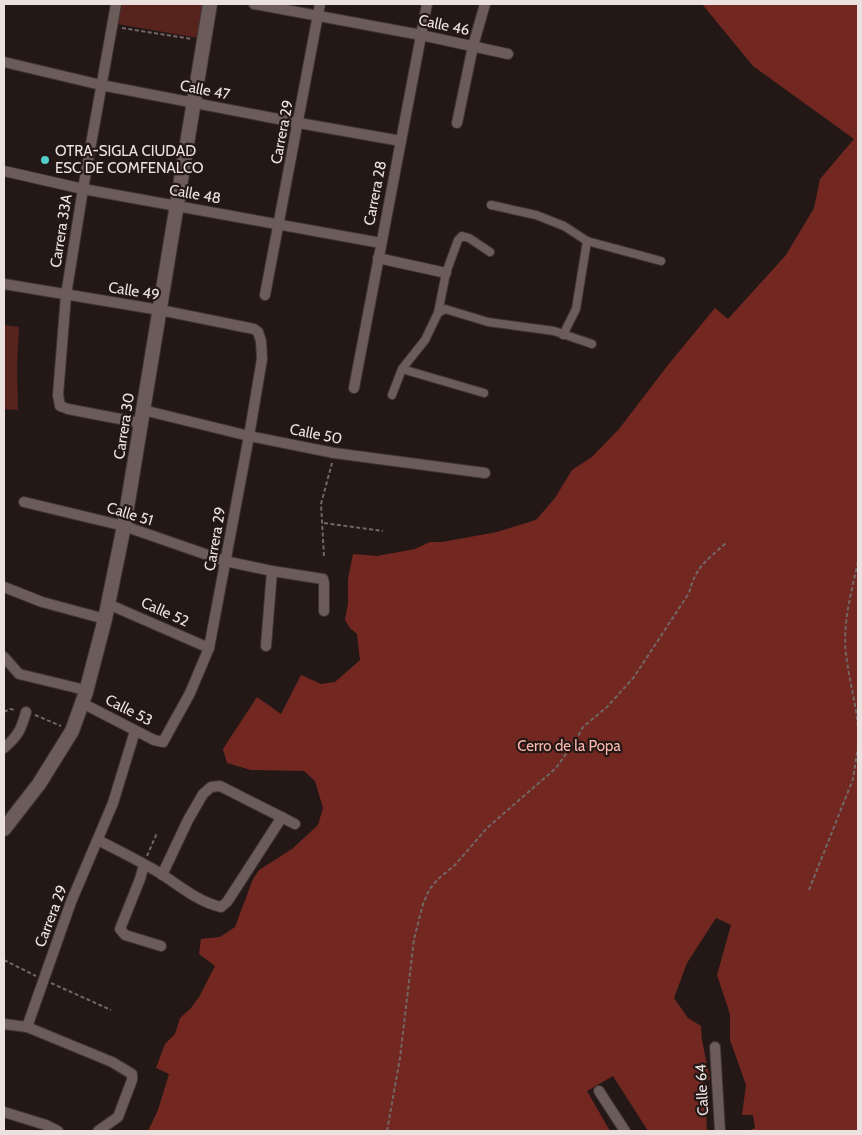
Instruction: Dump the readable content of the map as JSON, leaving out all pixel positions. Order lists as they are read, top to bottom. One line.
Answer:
{"streets":{"street":["Calle 46","Calle 47","Carrera 29","Carrera 28","Calle 48","Carrera 33A","Calle 49","Carrera 30","Calle 50","Calle 51","Calle 52","Calle 53","Calle 64"]},"crossings":[["Calle 46","Carrera 29"],["Calle 46","Carrera 28"],["Calle 47","Carrera 29"],["Calle 47","Carrera 28"],["Calle 47","Carrera 33A"],["Calle 47","Carrera 30"],["Carrera 29","Calle 48"],["Carrera 29","Calle 49"],["Carrera 29","Calle 50"],["Carrera 29","Calle 51"],["Carrera 29","Calle 52"],["Carrera 29","Calle 53"],["Carrera 28","Calle 48"],["Calle 48","Carrera 33A"],["Calle 48","Carrera 30"],["Carrera 33A","Calle 49"],["Carrera 33A","Calle 50"],["Calle 49","Carrera 30"],["Carrera 30","Calle 50"],["Carrera 30","Calle 51"],["Carrera 30","Calle 52"],["Carrera 30","Calle 53"]],"parks":["Cerro de la Popa"],"places":["OTRA-SIGLA CIUDAD ESC DE COMFENALCO"]}
